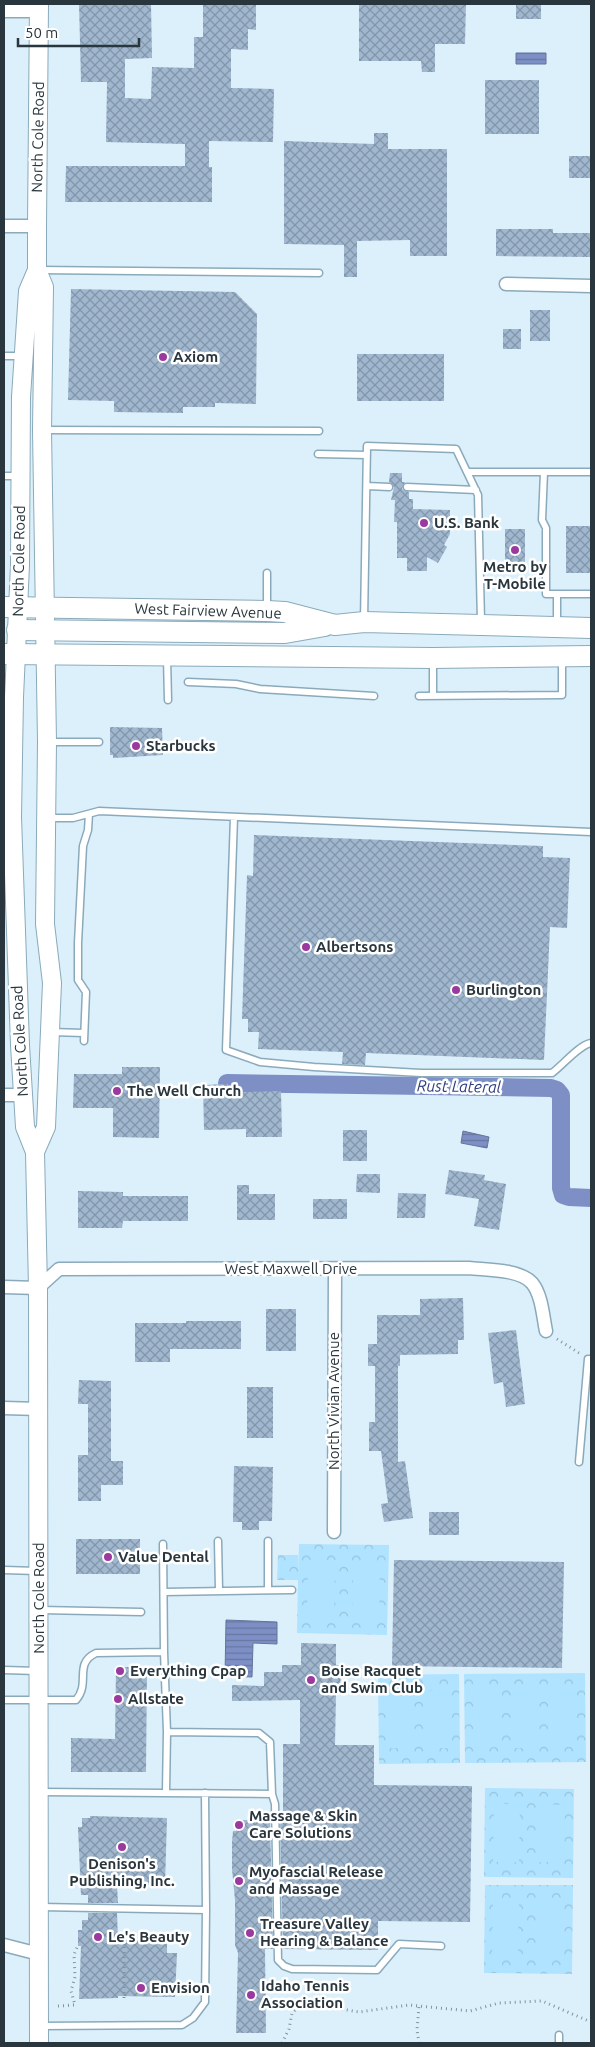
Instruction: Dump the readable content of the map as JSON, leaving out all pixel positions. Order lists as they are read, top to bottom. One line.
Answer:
{"streets":{"main road":["North Cole Road","West Fairview Avenue"],"street":["West Maxwell Drive","North Vivian Avenue"]},"crossings":[["North Cole Road","West Fairview Avenue"],["North Cole Road","West Maxwell Drive"],["West Maxwell Drive","North Vivian Avenue"]],"water":["Rust Lateral"],"places":["Axiom","U.S. Bank","Metro by T-Mobile","Starbucks","Albertsons","Burlington","The Well Church","Value Dental","Everything Cpap","Boise Racquet and Swim Club","Allstate","Massage & Skin Care Solutions","Denison's Publishing, Inc.","Myofascial Release and Massage","Treasure Valley Hearing & Balance","Le's Beauty","Envision","Idaho Tennis Association"],"scale_bar":"50 m"}
